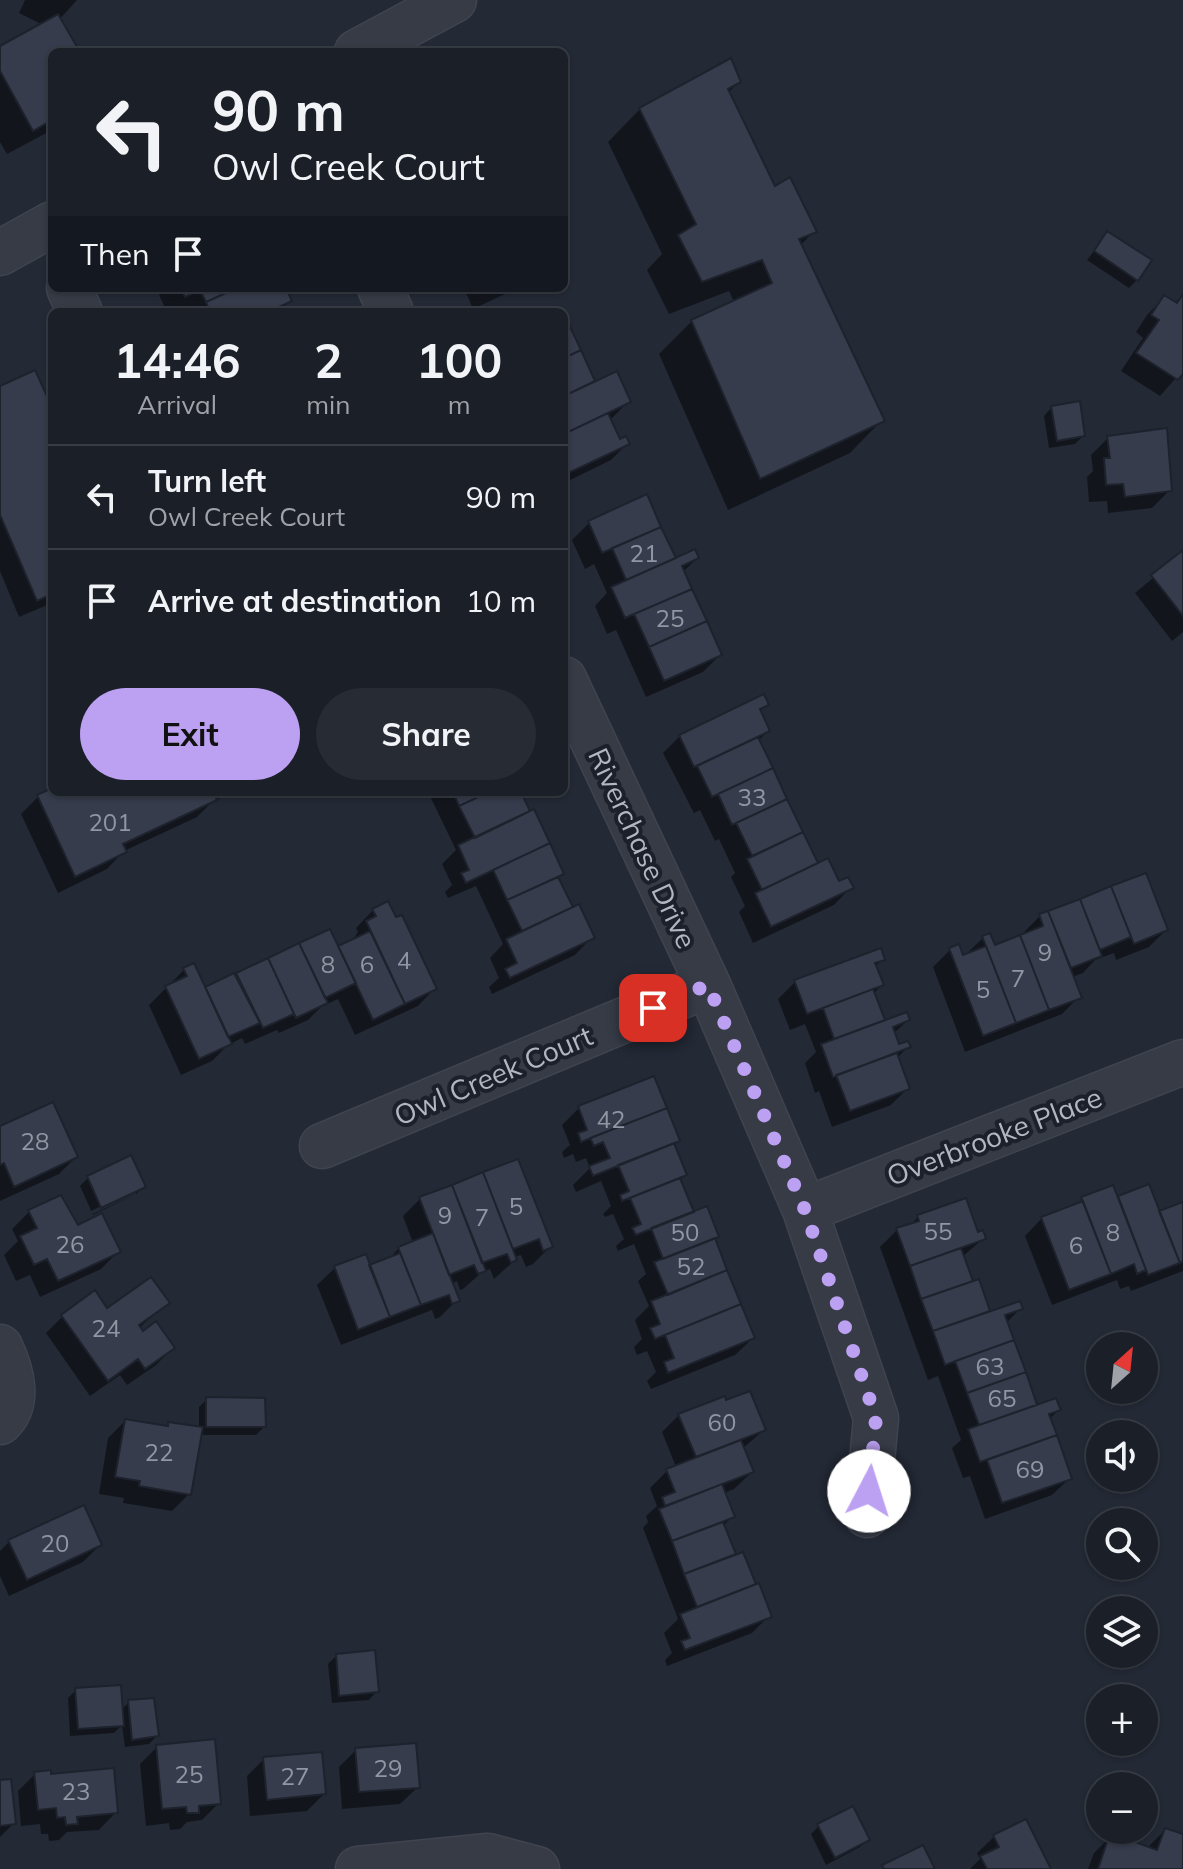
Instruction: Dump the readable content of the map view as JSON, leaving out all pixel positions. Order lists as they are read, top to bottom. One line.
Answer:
{"streets":{"street":["Riverchase Drive","Owl Creek Court","Overbrooke Place"]},"crossings":[["Riverchase Drive","Owl Creek Court"],["Riverchase Drive","Overbrooke Place"]],"house_numbers":["21","25","33","201","9","4","8","6","7","5","42","28","5","9","7","55","50","8","26","6","52","24","63","65","60","22","69","20","29","25","27","23"],"north":"top right","page":{"turn":["90 m","Owl Creek Court"],"then":"Then","eta":["14:46","Arrival","2","min","100","m"],"list":[{"name":"Turn left","note":"Owl Creek Court","value":"90 m"},{"name":"Arrive at destination","value":"10 m"}],"buttons":["Exit","Share"],"map_buttons":["+","−"]}}
